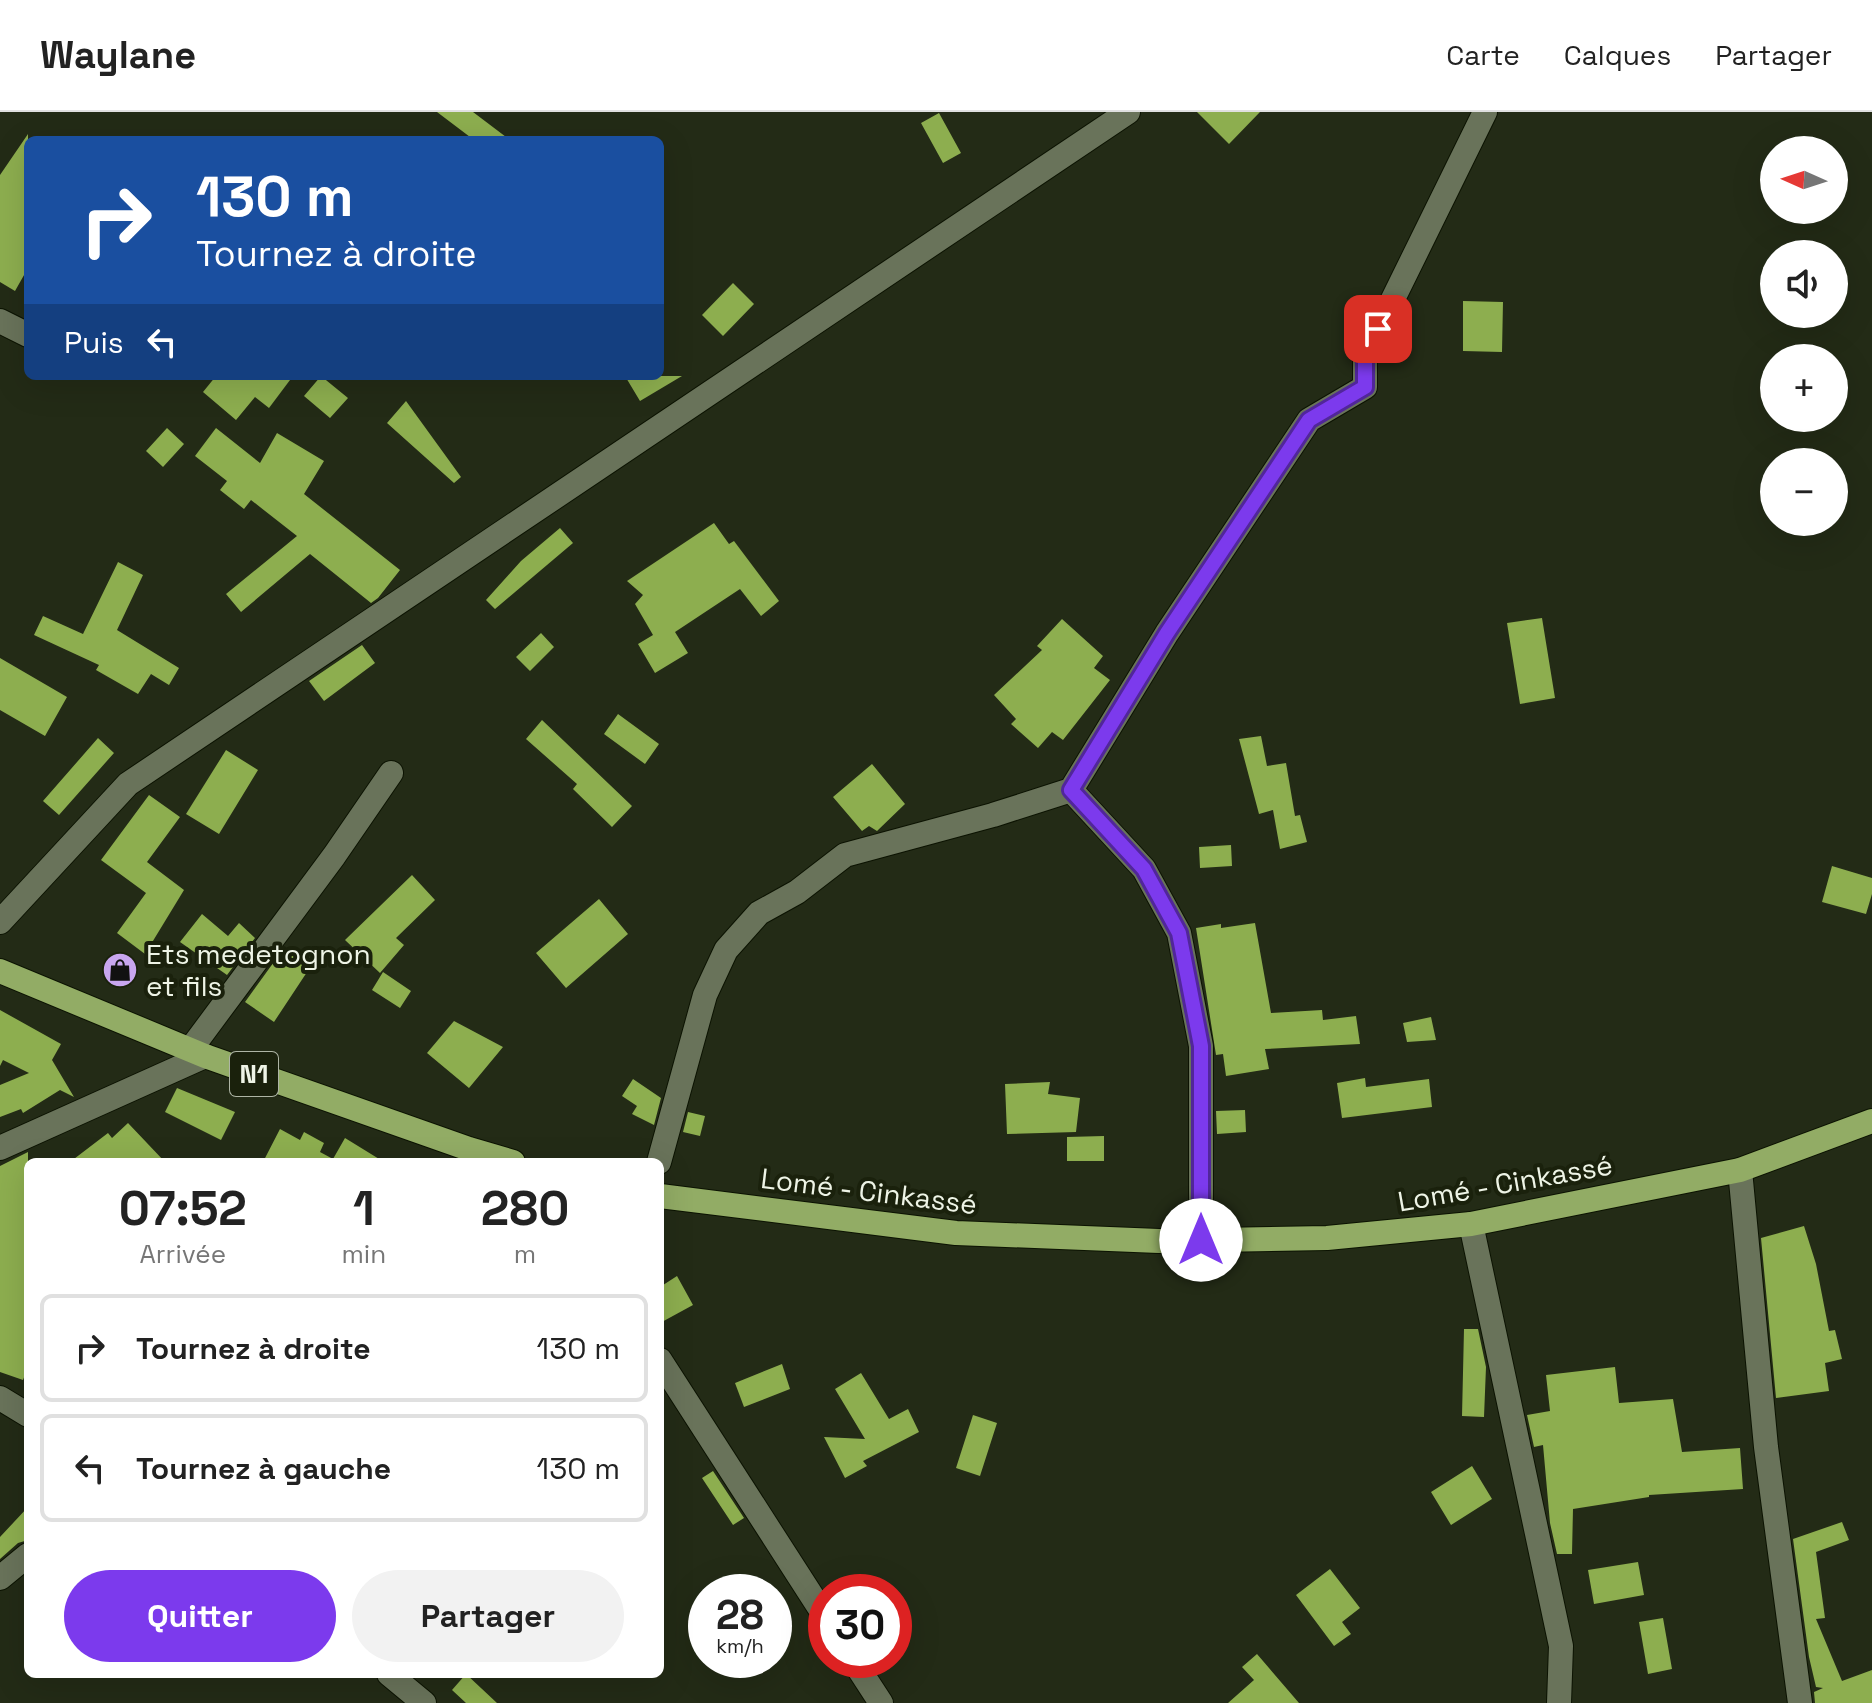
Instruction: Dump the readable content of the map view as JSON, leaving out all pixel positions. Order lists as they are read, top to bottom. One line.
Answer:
{"streets":{"highway":["N1","Lomé - Cinkassé"]},"places":{"shop":["Ets medetognon et fils"]},"north":"left","page":{"header":"Waylane","nav":["Carte","Calques","Partager"],"map_buttons":["+","−"],"turn":["130 m","Tournez à droite"],"then":"Puis","eta":["07:52","Arrivée","1","min","280","m"],"list":[{"name":"Tournez à droite","value":"130 m"},{"name":"Tournez à gauche","value":"130 m"}],"buttons":["Quitter","Partager"],"speed":"28 km/h","limit":"30"}}
